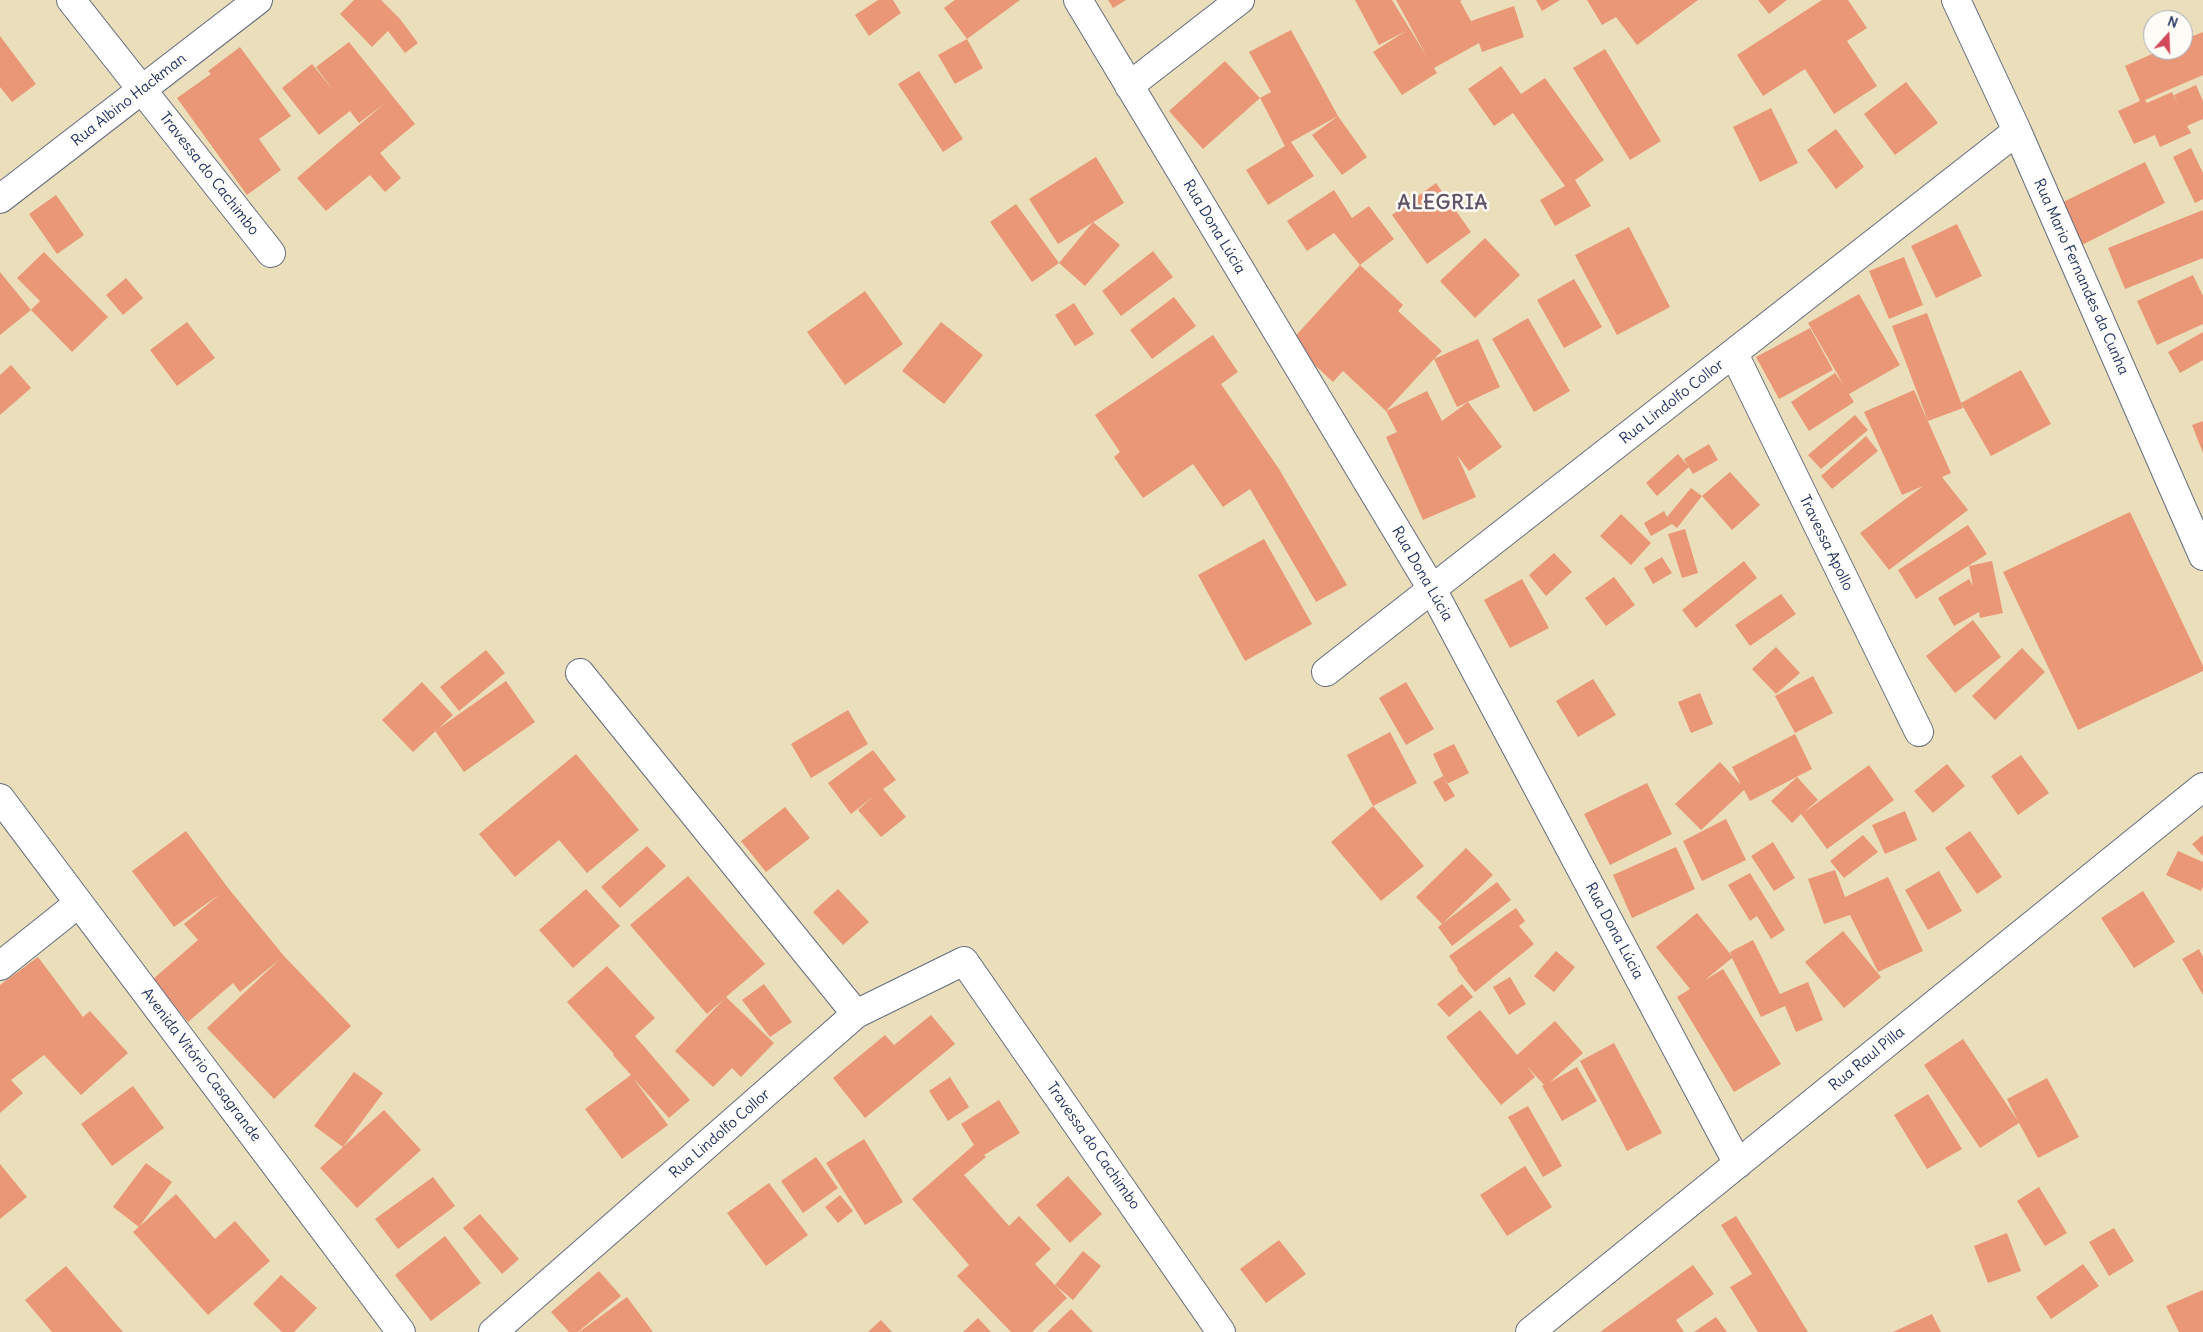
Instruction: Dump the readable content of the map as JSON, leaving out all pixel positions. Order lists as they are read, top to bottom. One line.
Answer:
{"streets":{"street":["Rua Albino Hackman","Travessa do Cachimbo","Rua Dona Lúcia","Rua Mario Fernandes da Cunha","Rua Lindolfo Collor","Travessa Apollo","Rua Raul Pilla","Avenida Vitório Casagrande"]},"crossings":[["Rua Albino Hackman","Travessa do Cachimbo"],["Travessa do Cachimbo","Rua Lindolfo Collor"],["Rua Dona Lúcia","Rua Lindolfo Collor"],["Rua Dona Lúcia","Rua Raul Pilla"],["Rua Mario Fernandes da Cunha","Rua Lindolfo Collor"],["Rua Lindolfo Collor","Travessa Apollo"]],"districts":["ALEGRIA"],"north":"top"}
